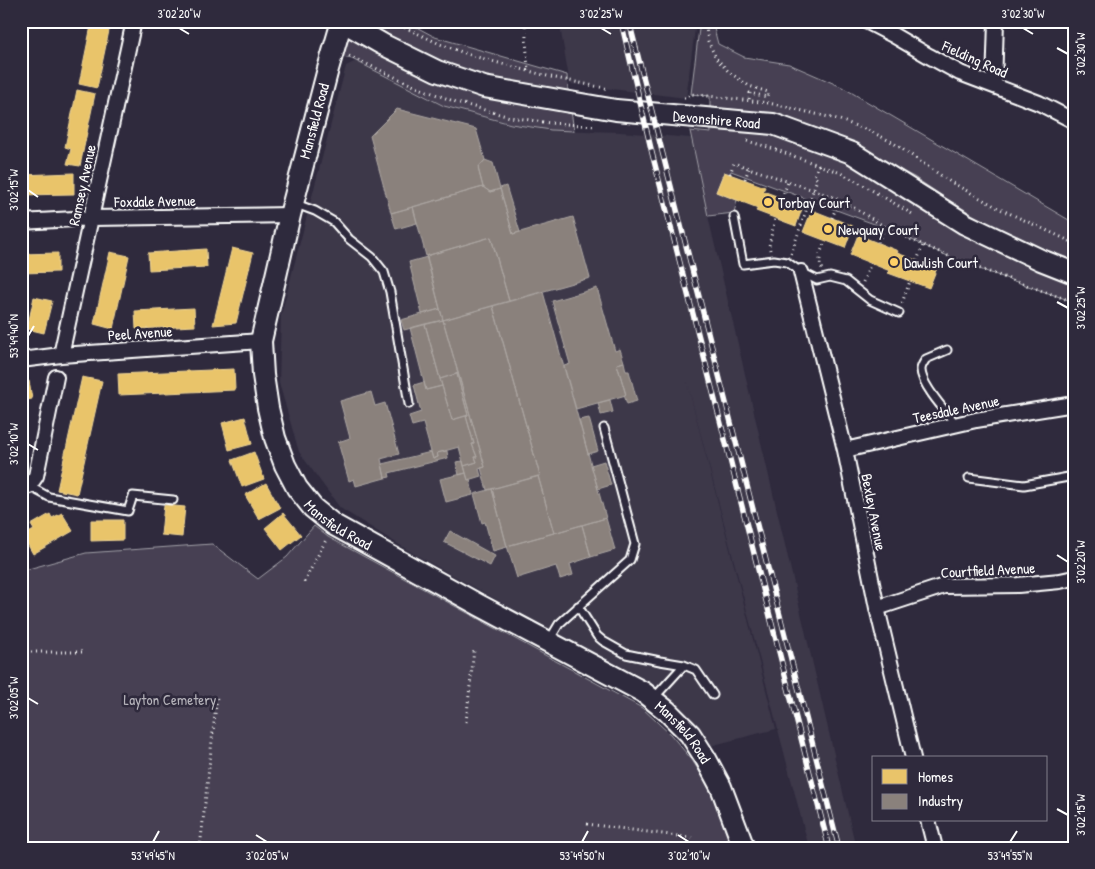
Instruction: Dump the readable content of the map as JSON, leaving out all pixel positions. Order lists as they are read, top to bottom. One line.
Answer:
{"streets":{"street":["Fielding Road","Devonshire Road","Mansfield Road","Ramsey Avenue","Foxdale Avenue","Peel Avenue","Teesdale Avenue","Bexley Avenue","Courtfield Avenue"]},"crossings":[["Devonshire Road","Mansfield Road"],["Mansfield Road","Foxdale Avenue"],["Mansfield Road","Peel Avenue"],["Ramsey Avenue","Foxdale Avenue"],["Ramsey Avenue","Peel Avenue"],["Teesdale Avenue","Bexley Avenue"],["Bexley Avenue","Courtfield Avenue"]],"parks":["Layton Cemetery"],"places":["Torbay Court","Newquay Court","Dawlish Court"],"legend":["Homes","Industry"],"coordinates":["3°02'20\"W","3°02'25\"W","3°02'30\"W","3°02'15\"W","53°49'40\"N","3°02'10\"W","3°02'05\"W","53°49'45\"N","53°49'50\"N","53°49'55\"N"]}
